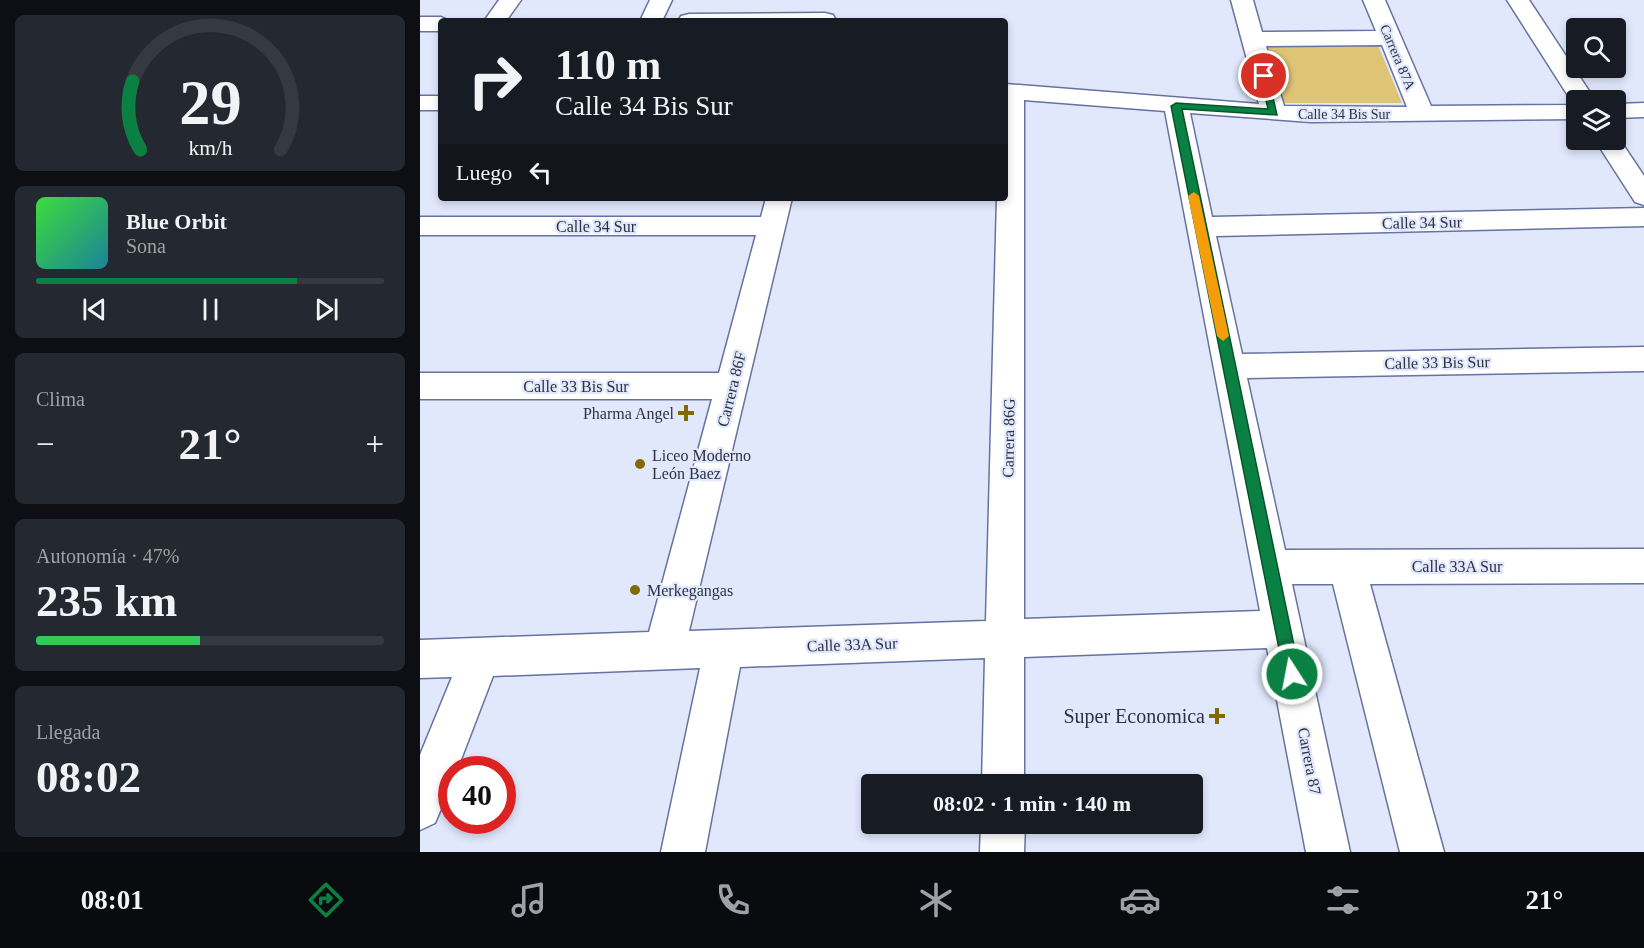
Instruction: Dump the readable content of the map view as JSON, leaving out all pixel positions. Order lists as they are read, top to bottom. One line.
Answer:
{"streets":{"street":["Carrera 87A","Calle 34 Bis Sur","Calle 34 Sur","Calle 33 Bis Sur","Carrera 86F","Carrera 86G","Calle 33A Sur","Carrera 87"]},"crossings":[["Carrera 87A","Calle 34 Bis Sur"],["Calle 34 Bis Sur","Carrera 86G"],["Calle 34 Bis Sur","Carrera 87"],["Calle 34 Sur","Carrera 86F"],["Calle 34 Sur","Carrera 87"],["Calle 33 Bis Sur","Carrera 86F"],["Calle 33 Bis Sur","Carrera 87"],["Carrera 86F","Calle 33A Sur"],["Carrera 86G","Calle 33A Sur"],["Calle 33A Sur","Carrera 87"]],"places":{"health":["Pharma Angel","Super Economica"],"other":["Liceo Moderno León Baez","Merkegangas"]},"page":{"turn":["110 m","Calle 34 Bis Sur"],"then":"Luego","song":["Blue Orbit","Sona"],"tile":["Clima",["Autonomía · 47%","235 km"],["Llegada","08:02"]],"heat":["−","21°","+"],"limit":"40","trip":"08:02 · 1 min · 140 m","tabs":["08:01","21°"],"gauge":["29","km/h"]}}
